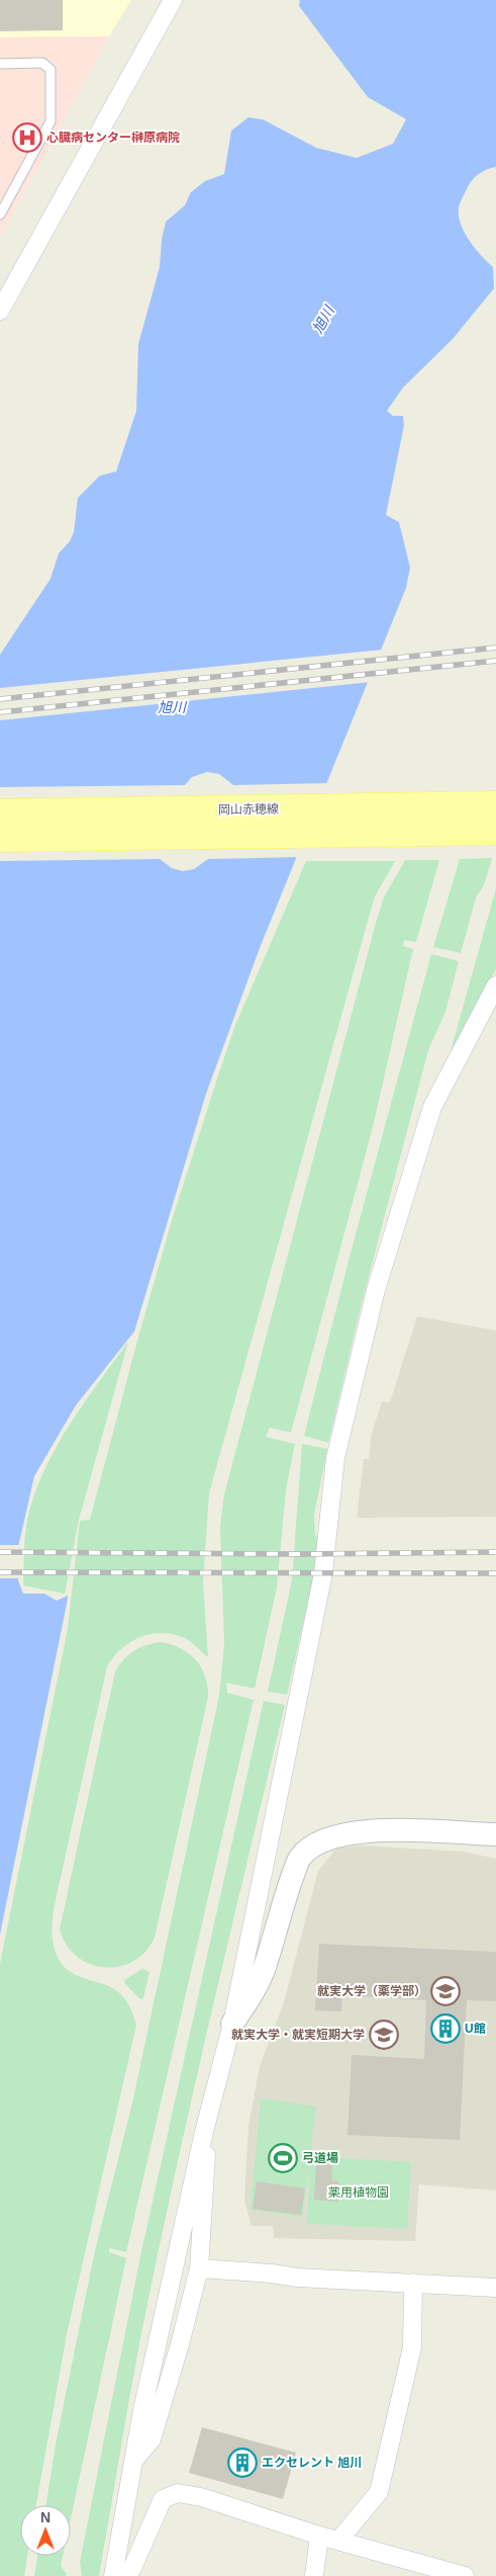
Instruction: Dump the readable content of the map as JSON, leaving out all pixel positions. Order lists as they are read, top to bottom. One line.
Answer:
{"streets":{"main road":["岡山赤穂線"]},"water":["旭川"],"parks":["薬用植物園"],"places":{"hospital":["心臓病センター榊原病院"],"school or university":["就実大学（薬学部）","就実大学・就実短期大学"],"building":["U館","エクセレント 旭川"],"sports":["弓道場"]},"north":"top"}
